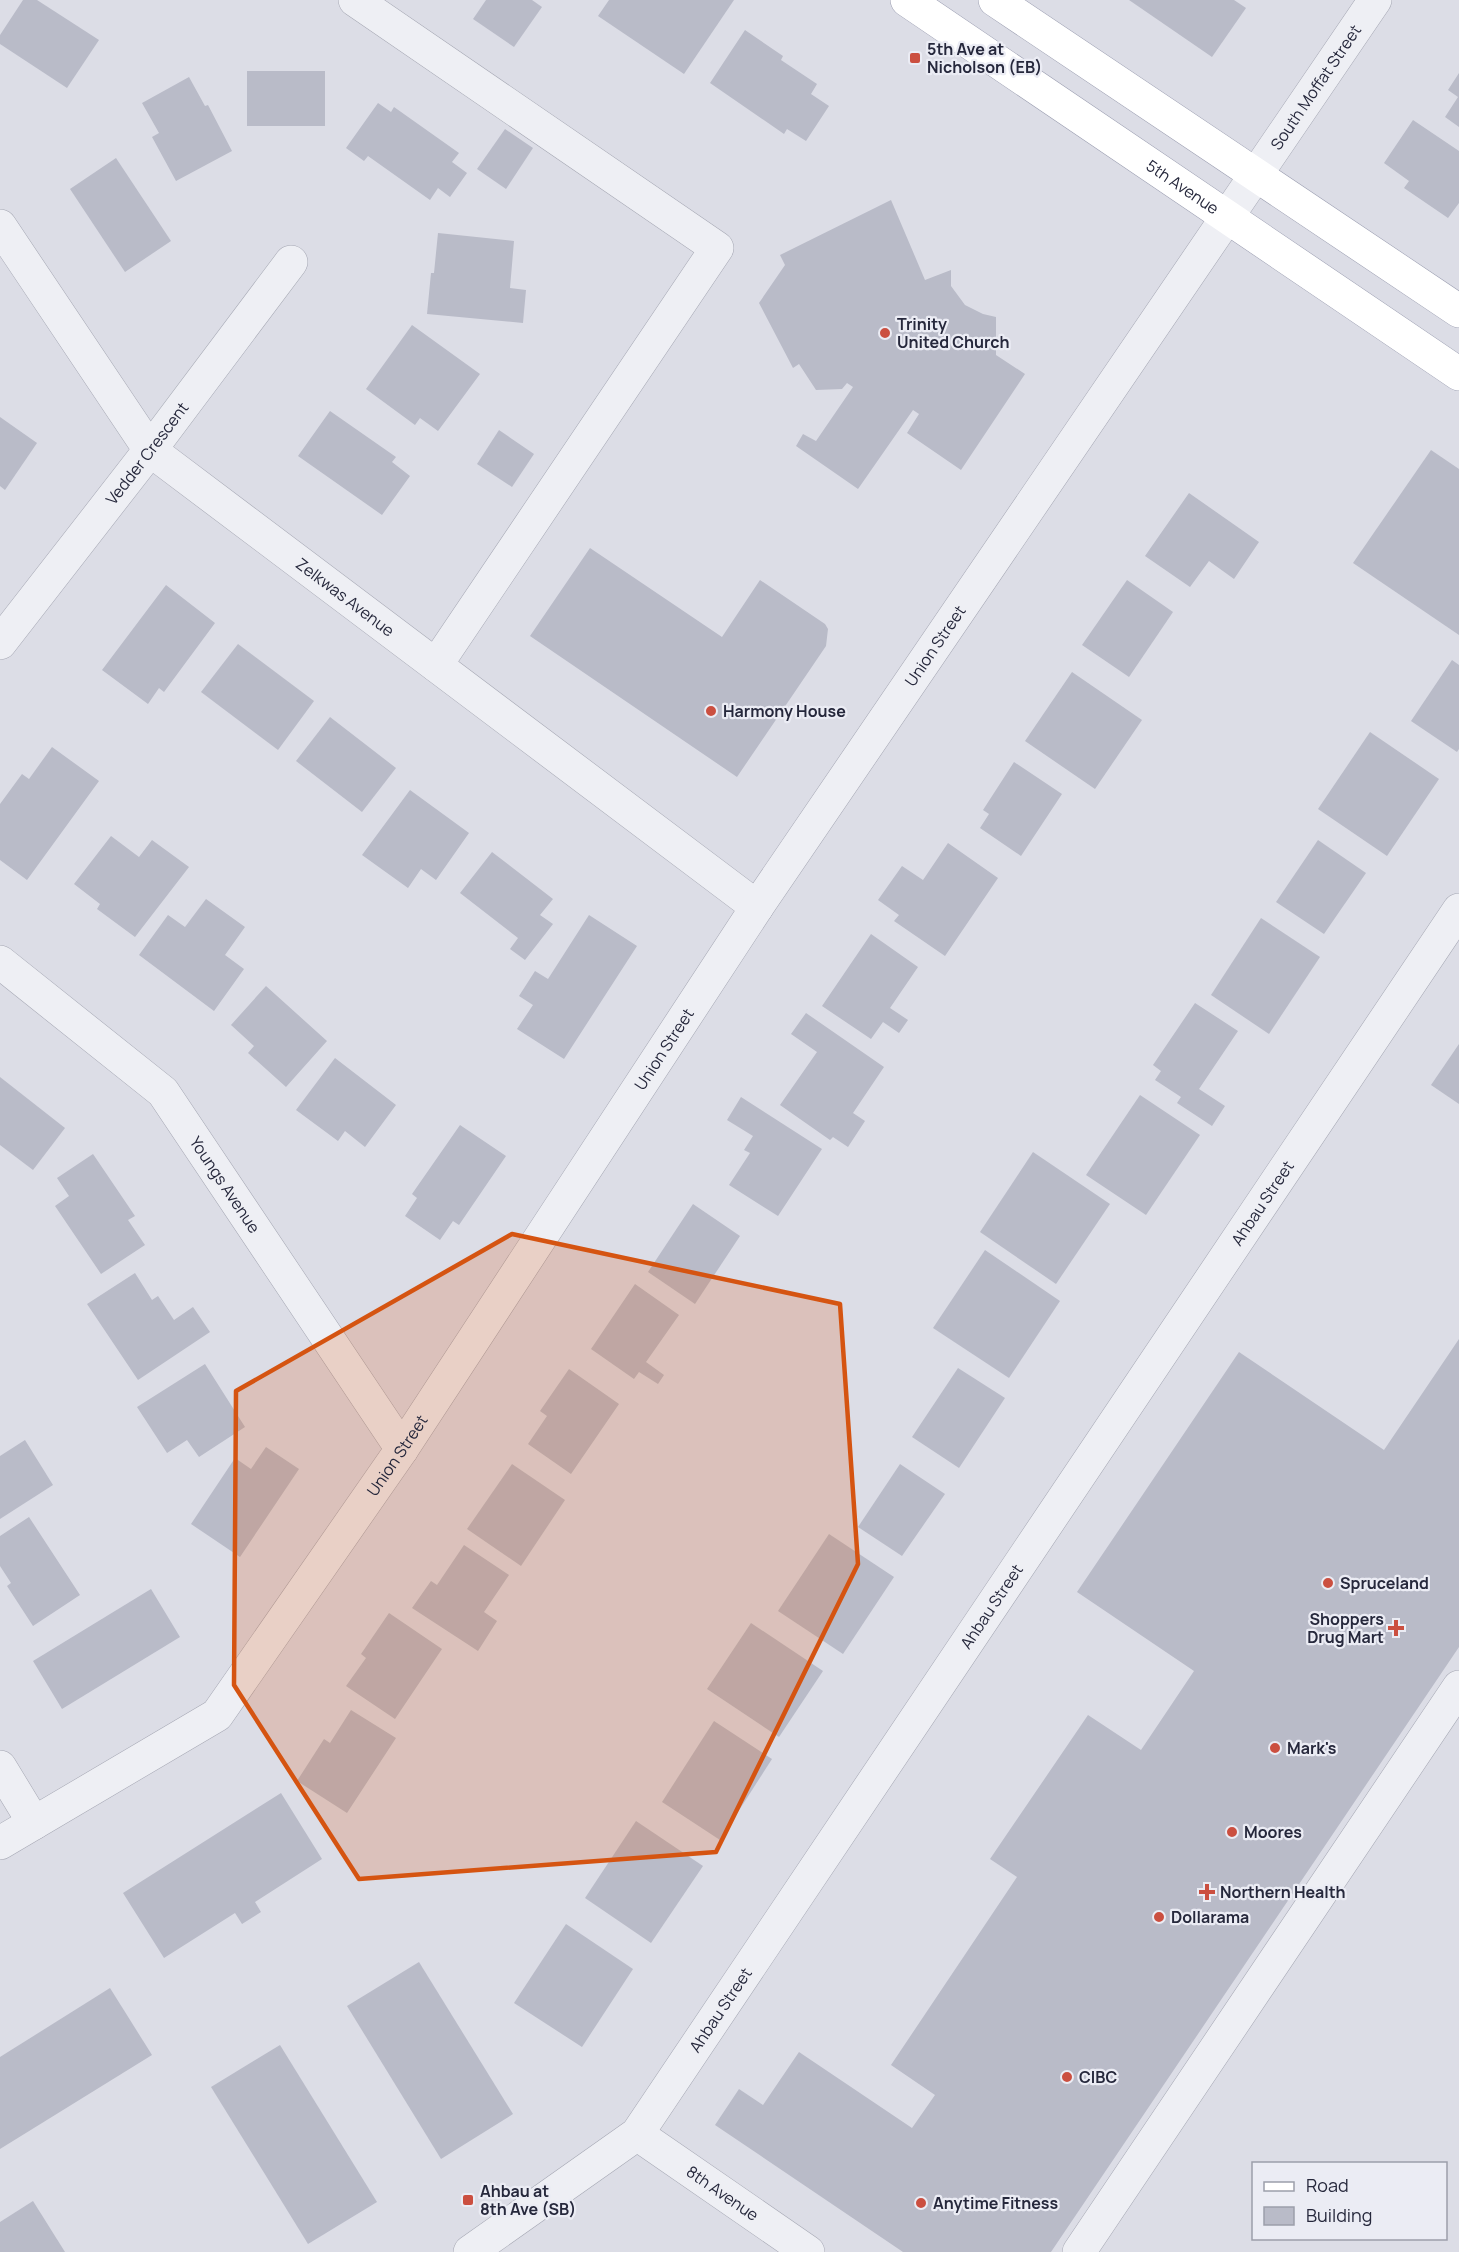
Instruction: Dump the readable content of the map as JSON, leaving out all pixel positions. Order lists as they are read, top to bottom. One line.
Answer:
{"streets":{"main road":["5th Avenue"],"street":["South Moffat Street","Vedder Crescent","Zelkwas Avenue","Union Street","Youngs Avenue","Ahbau Street","8th Avenue"]},"crossings":[["South Moffat Street","Union Street"],["5th Avenue","Union Street"],["Vedder Crescent","Zelkwas Avenue"],["Zelkwas Avenue","Union Street"],["Union Street","Youngs Avenue"],["Ahbau Street","8th Avenue"]],"places":{"transit":["5th Ave at Nicholson (EB)","Ahbau at 8th Ave (SB)"],"other":["Trinity United Church","Harmony House","Spruceland","Mark's","Moores","Dollarama","CIBC","Anytime Fitness"],"health":["Shoppers Drug Mart","Northern Health"]},"legend":["Road","Building"]}
